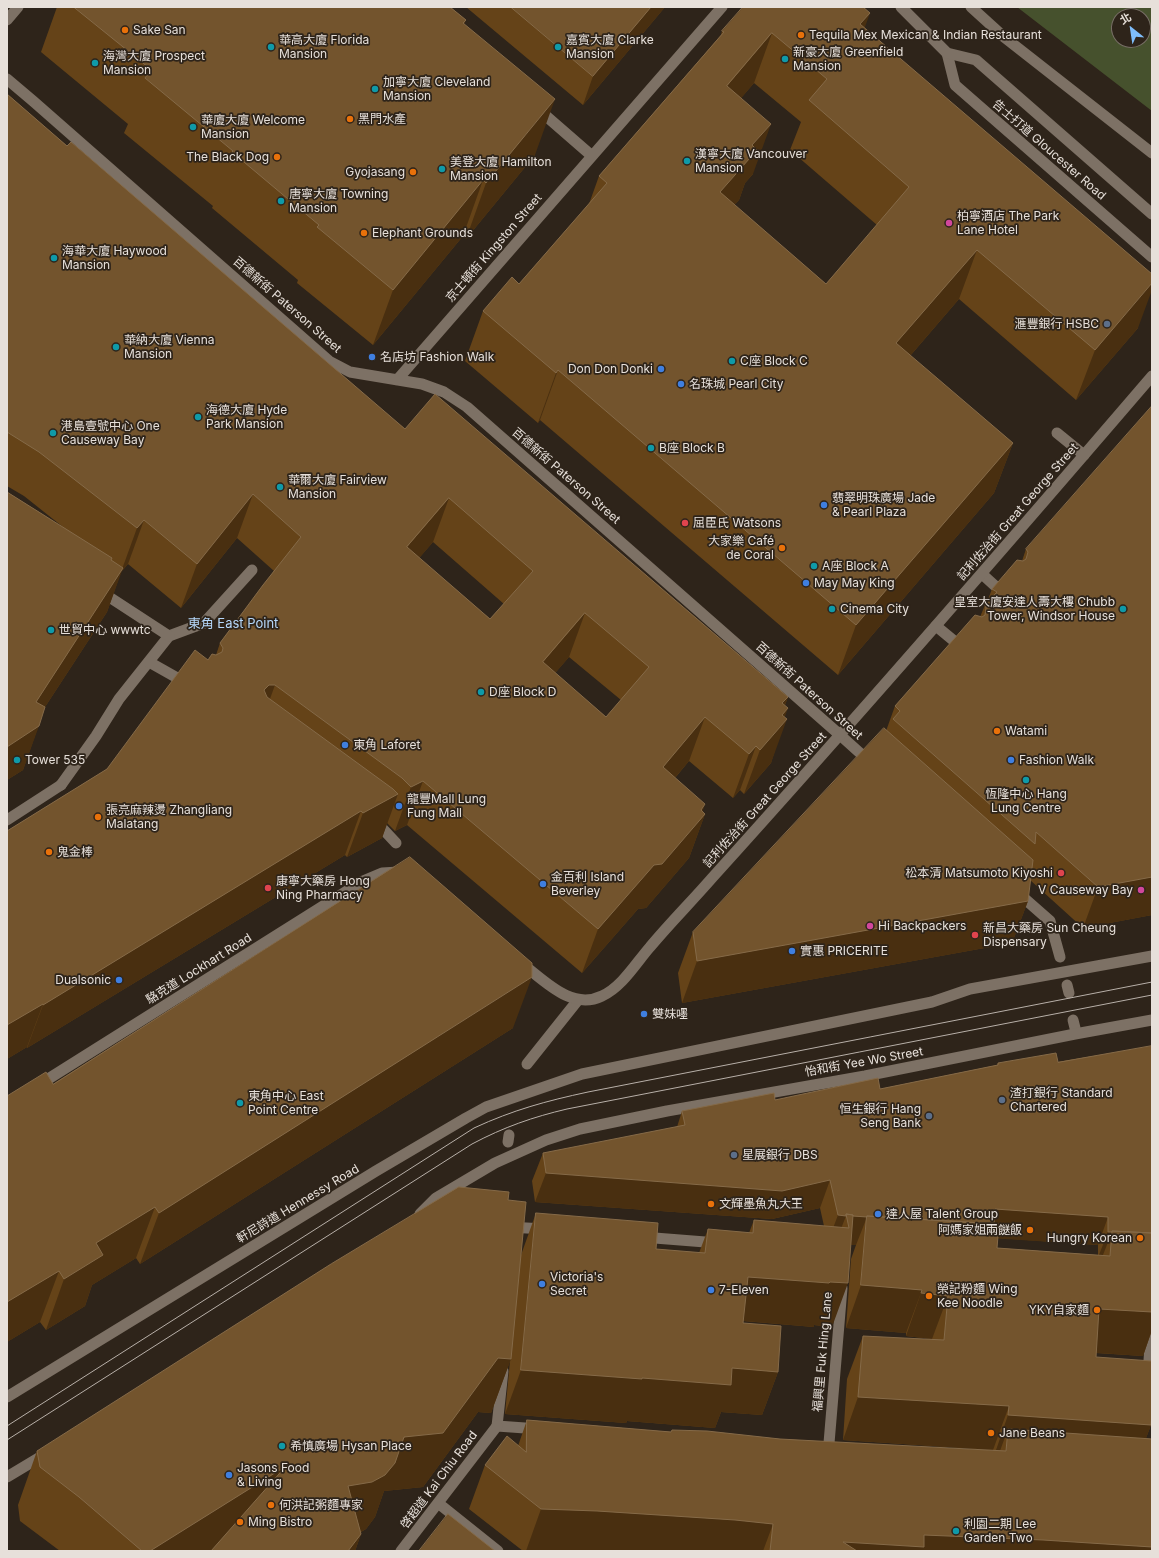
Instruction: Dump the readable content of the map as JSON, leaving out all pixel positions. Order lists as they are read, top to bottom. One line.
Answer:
{"streets":{"street":["告士打道 Gloucester Road","京士頓街 Kingston Street","百德新街 Paterson Street","記利佐治街 Great George Street","駱克道 Lockhart Road","怡和街 Yee Wo Street","軒尼詩道 Hennessy Road","福興里 Fuk Hing Lane","啓超道 Kai Chiu Road"]},"crossings":[["京士頓街 Kingston Street","百德新街 Paterson Street"],["百德新街 Paterson Street","記利佐治街 Great George Street"]],"districts":["東角 East Point"],"places":["Sake San","Tequila Mex Mexican & Indian Restaurant","華高大廈 Florida Mansion","嘉賓大廈 Clarke Mansion","新豪大廈 Greenfield Mansion","海灣大廈 Prospect Mansion","加寧大廈 Cleveland Mansion","黑門水產","華廈大廈 Welcome Mansion","The Black Dog","漢寧大廈 Vancouver Mansion","美登大廈 Hamilton Mansion","Gyojasang","唐寧大廈 Towning Mansion","柏寧酒店 The Park Lane Hotel","Elephant Grounds","海華大廈 Haywood Mansion","滙豐銀行 HSBC","華納大廈 Vienna Mansion","名店坊 Fashion Walk","C座 Block C","Don Don Donki","名珠城 Pearl City","海德大廈 Hyde Park Mansion","港島壹號中心 One Causeway Bay","B座 Block B","華爾大廈 Fairview Mansion","翡翠明珠廣場 Jade & Pearl Plaza","屈臣氏 Watsons","大家樂 Café de Coral","A座 Block A","May May King","Cinema City","皇室大廈安達人壽大樓 Chubb Tower, Windsor House","世貿中心 wwwtc","D座 Block D","Watami","東角 Laforet","Tower 535","Fashion Walk","恆隆中心 Hang Lung Centre","龍豐Mall Lung Fung Mall","張亮麻辣燙 Zhangliang Malatang","鬼金棒","松本清 Matsumoto Kiyoshi","金百利 Island Beverley","康寧大藥房 Hong Ning Pharmacy","V Causeway Bay","Hi Backpackers","新昌大藥房 Sun Cheung Dispensary","實惠 PRICERITE","Dualsonic","雙妹嚜","渣打銀行 Standard Chartered","東角中心 East Point Centre","恒生銀行 Hang Seng Bank","星展銀行 DBS","文輝墨魚丸大王","達人屋 Talent Group","阿媽家姐兩餸飯","Hungry Korean","Victoria's Secret","7-Eleven","榮記粉麵 Wing Kee Noodle","YKY自家麵","Jane Beans","希慎廣場 Hysan Place","Jasons Food & Living","何洪記粥麵專家","Ming Bistro","利園二期 Lee Garden Two"],"north":"top left"}
